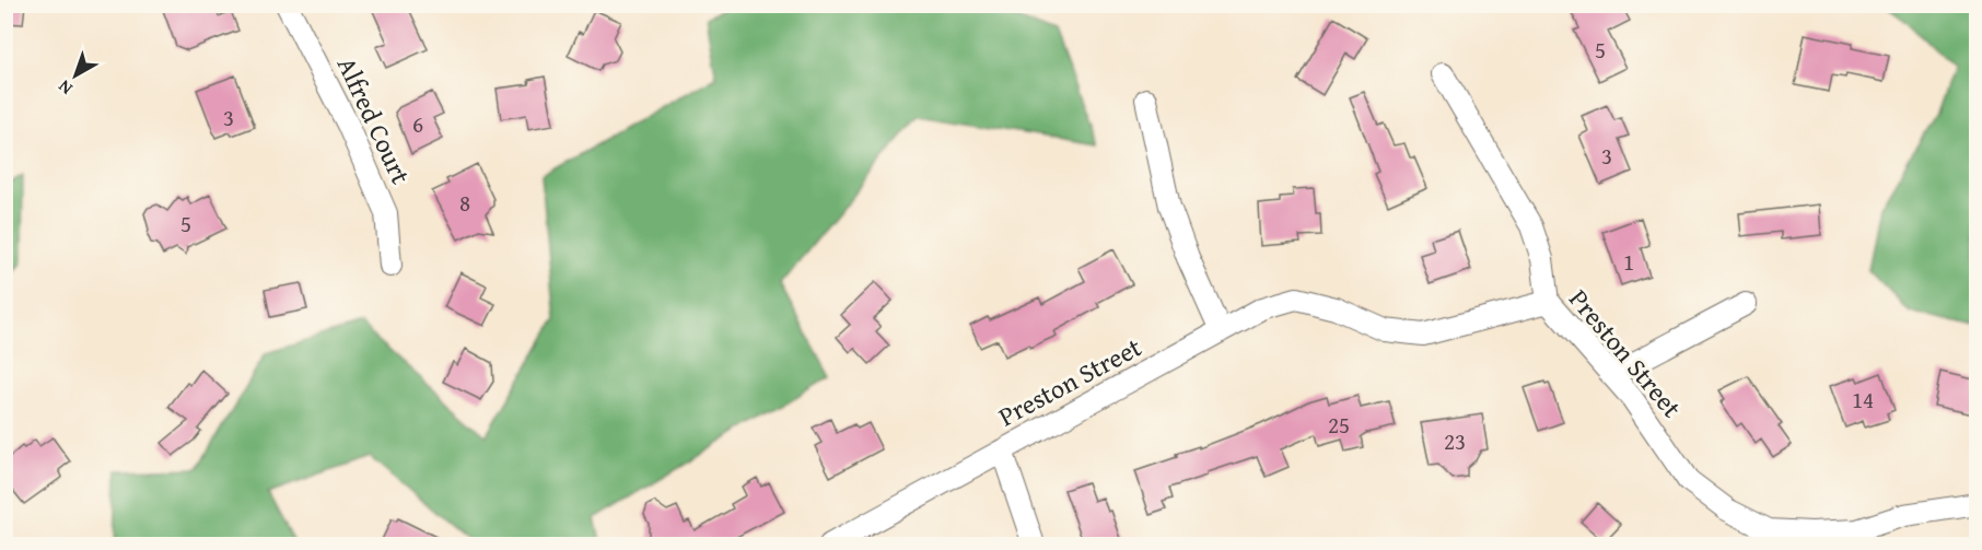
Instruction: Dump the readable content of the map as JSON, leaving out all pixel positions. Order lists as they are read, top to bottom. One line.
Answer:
{"streets":{"street":["Alfred Court","Preston Street"]},"house_numbers":["5","3","6","3","8","5","1","14","25","23"],"north":"bottom left"}
